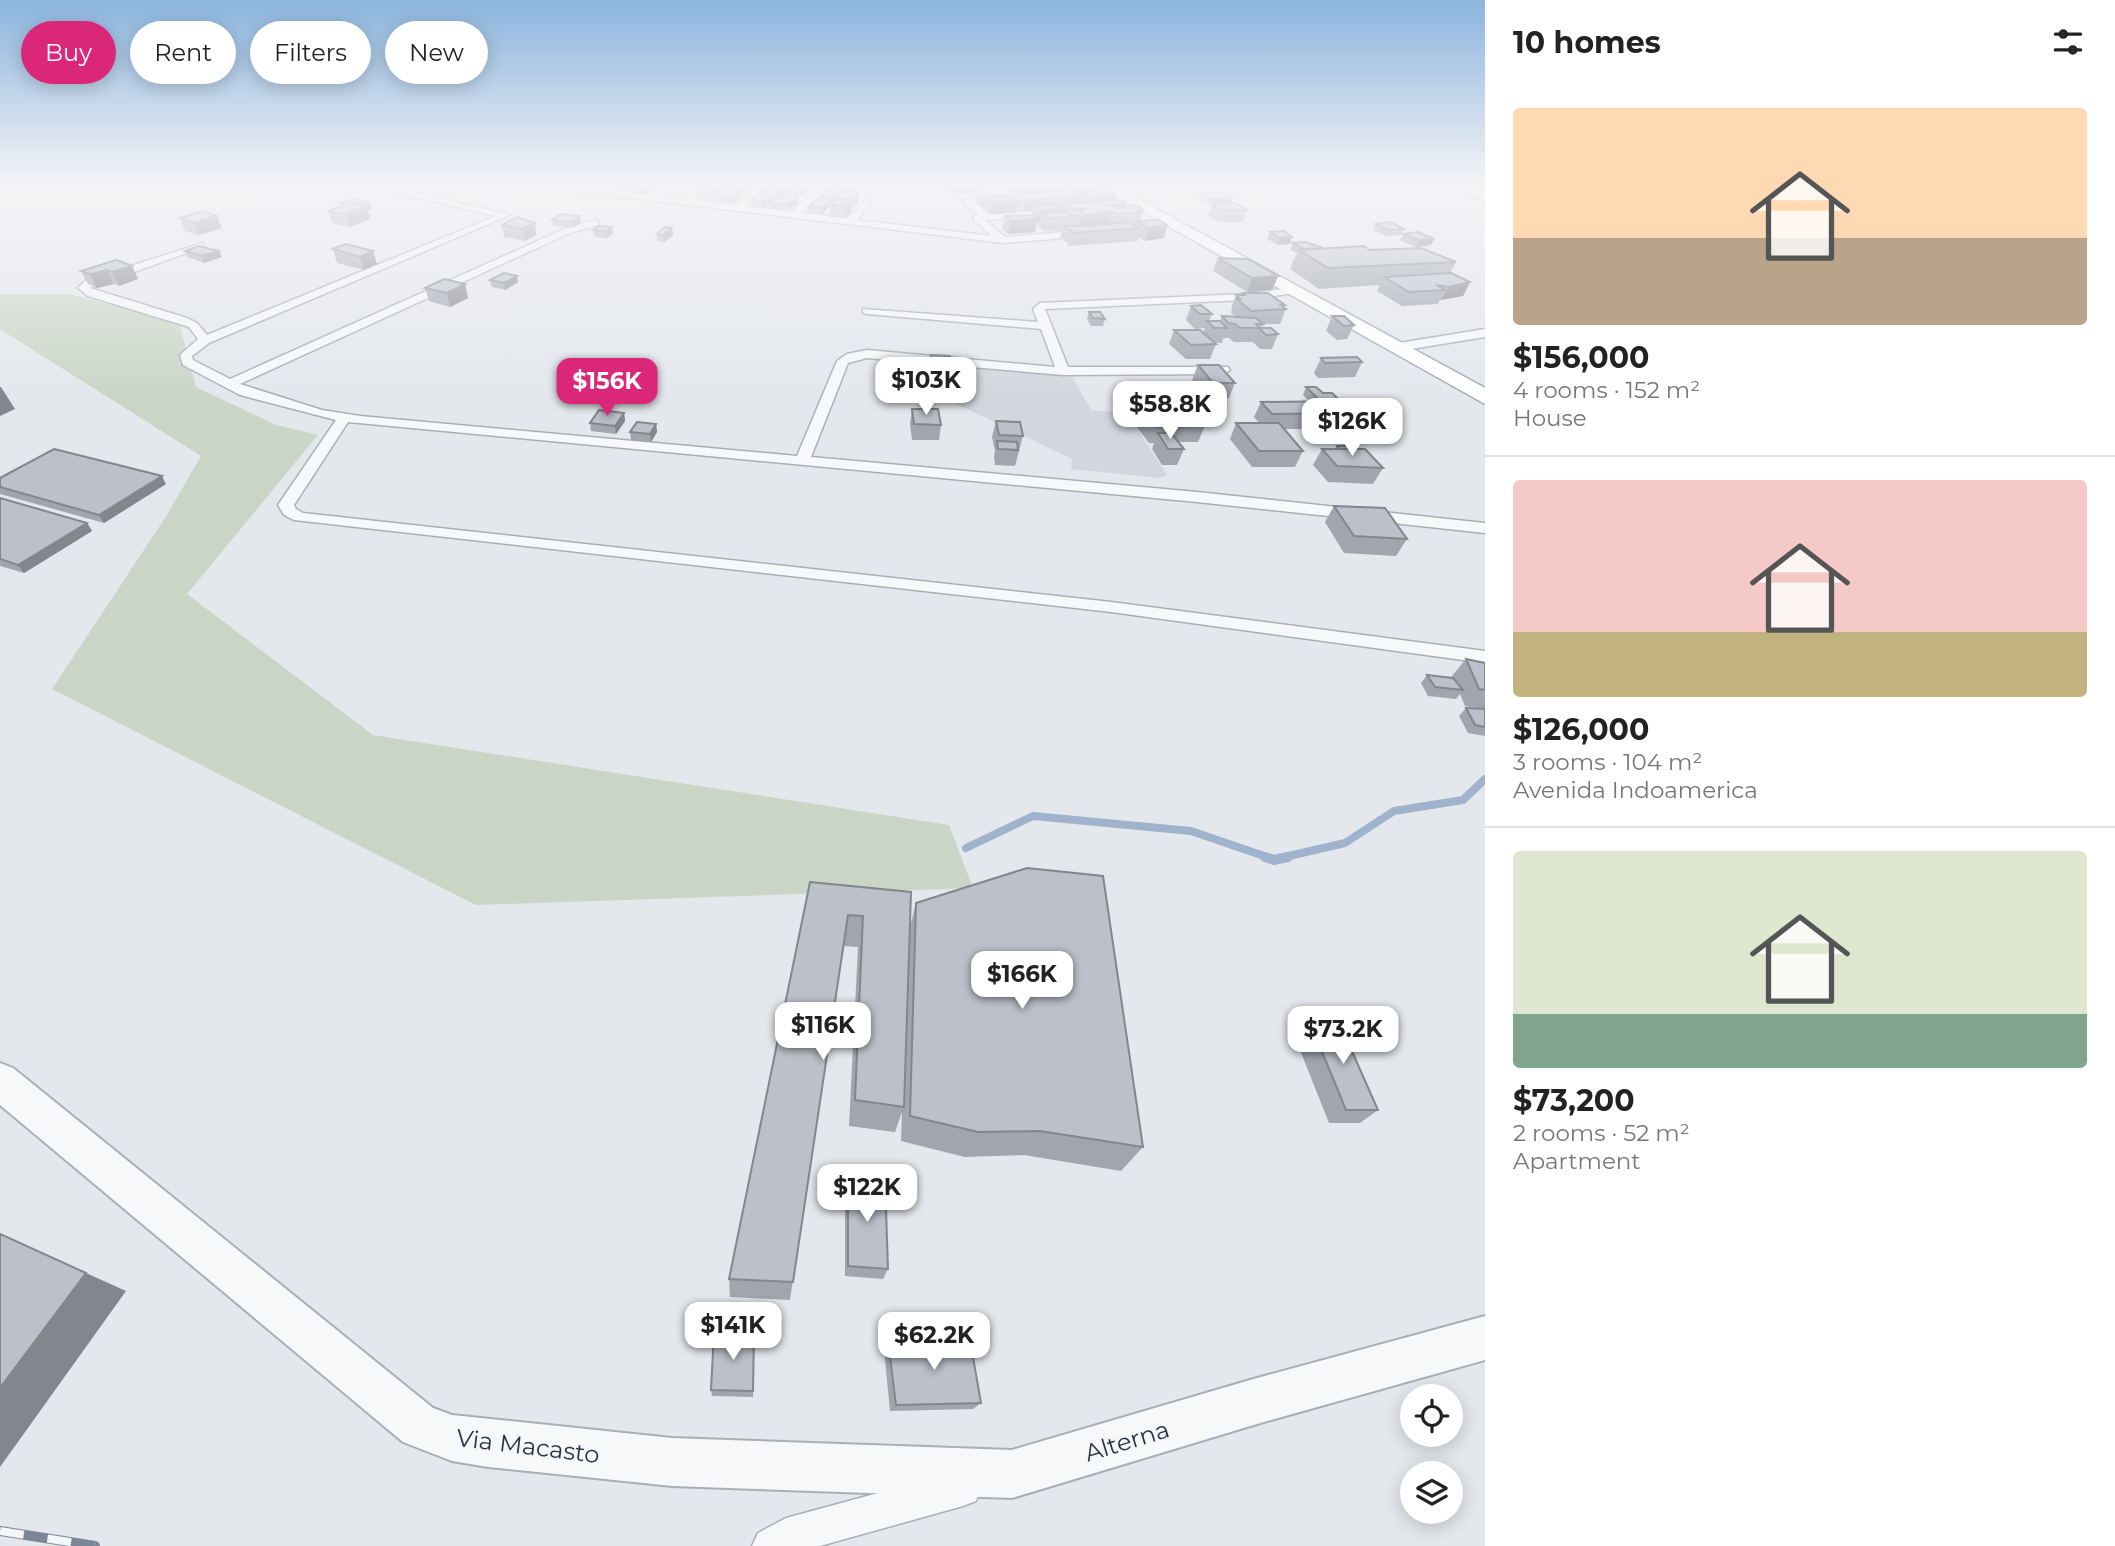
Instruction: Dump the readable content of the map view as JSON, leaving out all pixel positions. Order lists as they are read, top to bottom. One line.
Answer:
{"streets":{"street":["Alterna","Via Macasto"]},"crossings":[["Alterna","Via Macasto"]],"page":{"heading":"10 homes","chip":["Buy","Rent","Filters","New"],"list":[{"name":"$156,000","note":"4 rooms · 152 m² · House"},{"name":"$126,000","note":"3 rooms · 104 m² · Avenida Indoamerica"},{"name":"$73,200","note":"2 rooms · 52 m² · Apartment"}],"price":["$103K","$156K","$58.8K","$126K","$166K","$116K","$73.2K","$122K","$141K","$62.2K"]}}
